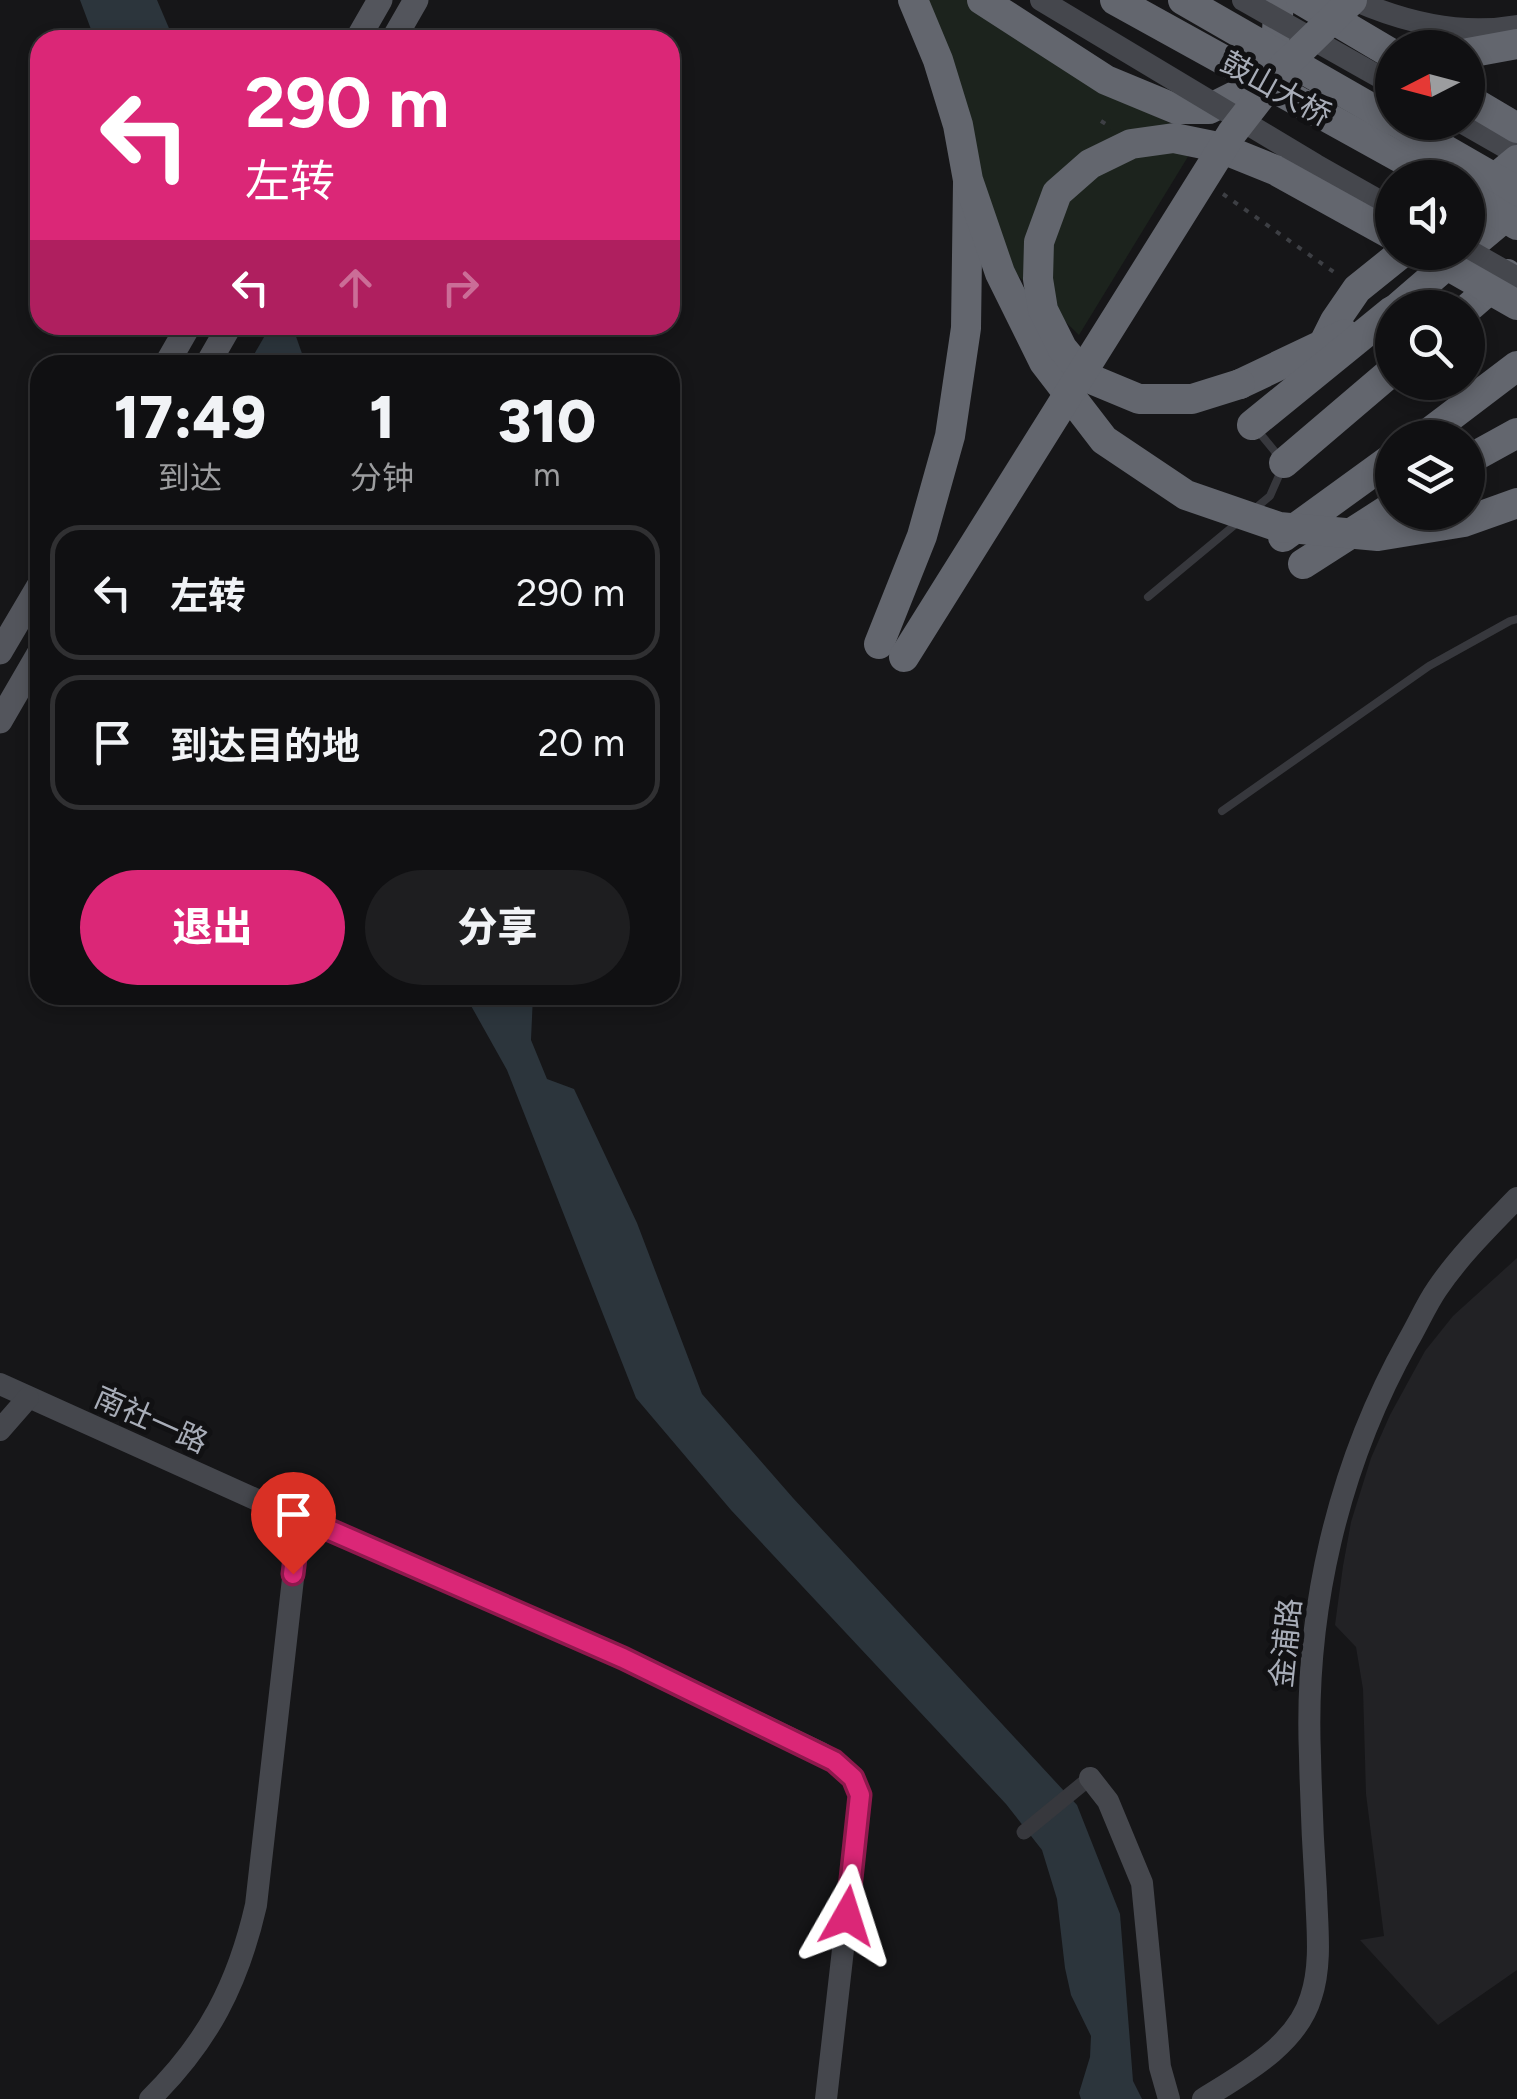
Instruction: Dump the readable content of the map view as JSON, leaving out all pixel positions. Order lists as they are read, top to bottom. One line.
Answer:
{"streets":{"highway":["鼓山大桥"],"street":["南社一路","金浦路"]},"north":"left","page":{"turn":["290 m","左转"],"eta":["17:49","到达","1","分钟","310","m"],"list":[{"name":"左转","value":"290 m"},{"name":"到达目的地","value":"20 m"}],"buttons":["退出","分享"]}}
